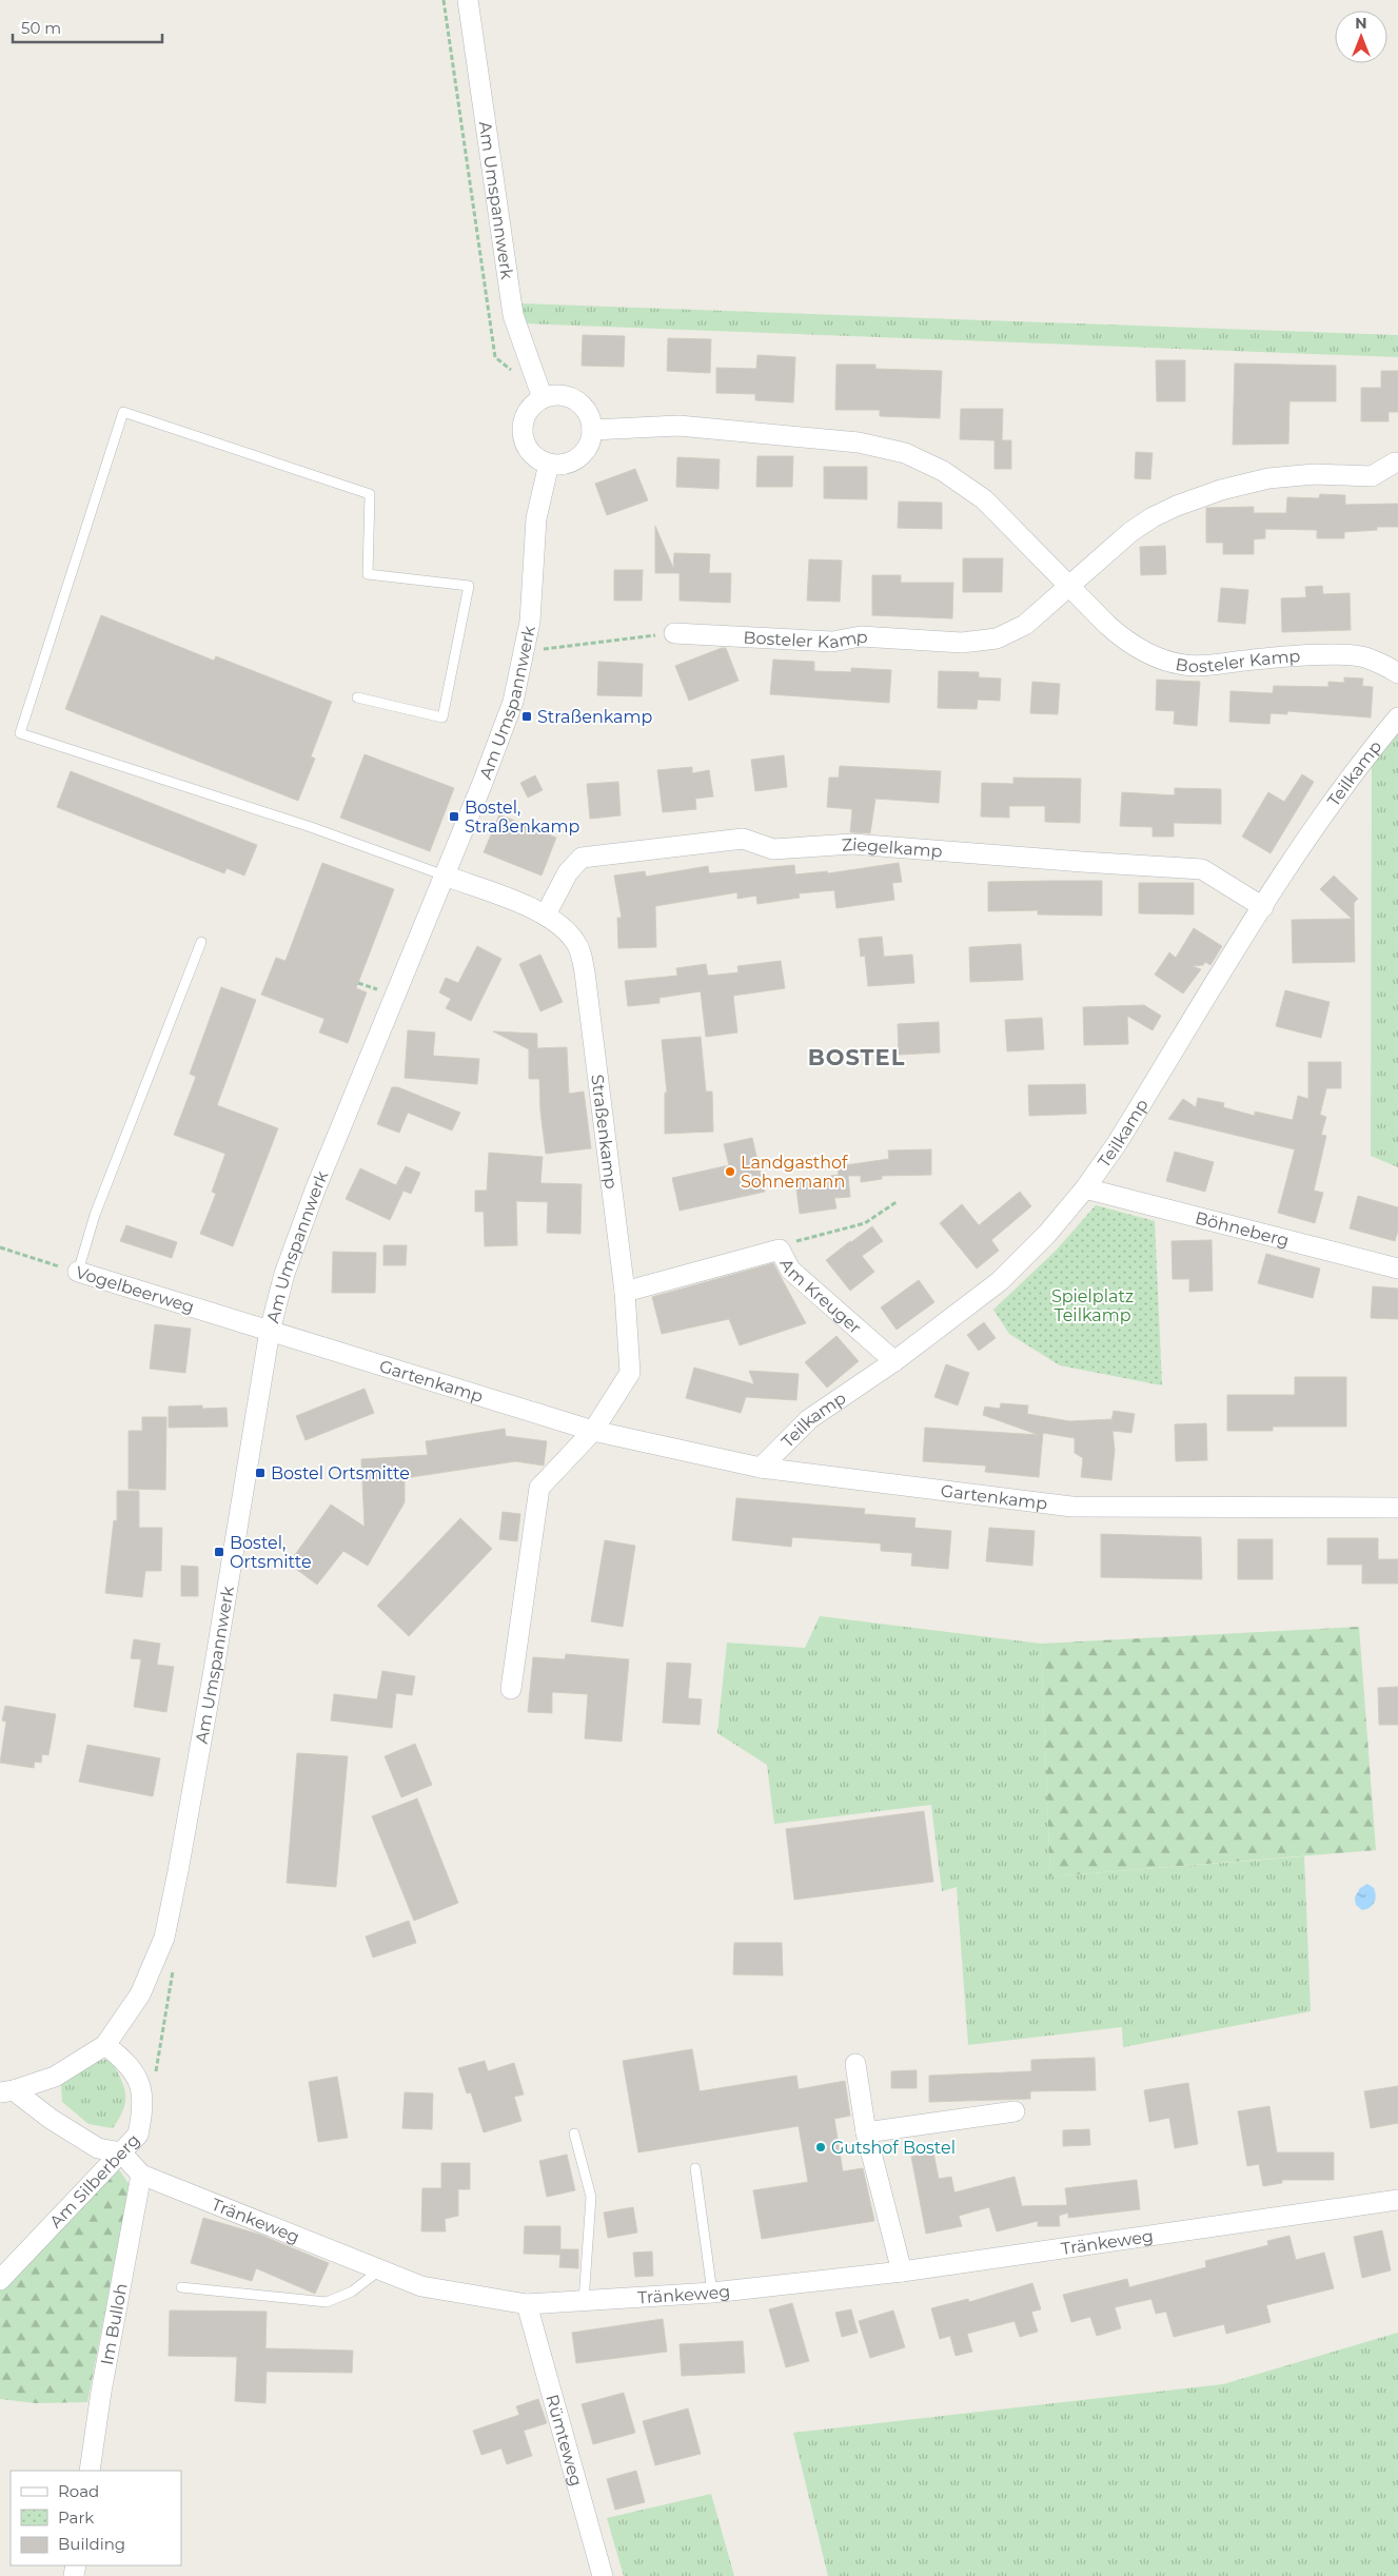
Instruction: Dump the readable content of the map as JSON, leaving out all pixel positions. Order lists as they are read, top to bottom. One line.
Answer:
{"streets":{"street":["Am Umspannwerk","Bosteler Kamp","Teilkamp","Ziegelkamp","Straßenkamp","Böhneberg","Vogelbeerweg","Am Kreuger","Gartenkamp","Am Silberberg","Tränkeweg","Im Bulloh","Rümteweg"]},"crossings":[["Am Umspannwerk","Bosteler Kamp"],["Am Umspannwerk","Straßenkamp"],["Am Umspannwerk","Vogelbeerweg"],["Am Umspannwerk","Gartenkamp"],["Am Umspannwerk","Am Silberberg"],["Teilkamp","Ziegelkamp"],["Teilkamp","Böhneberg"],["Teilkamp","Am Kreuger"],["Teilkamp","Gartenkamp"],["Ziegelkamp","Straßenkamp"],["Straßenkamp","Am Kreuger"],["Straßenkamp","Gartenkamp"],["Vogelbeerweg","Gartenkamp"],["Am Silberberg","Tränkeweg"],["Tränkeweg","Im Bulloh"],["Tränkeweg","Rümteweg"]],"districts":["BOSTEL"],"parks":["Spielplatz Teilkamp"],"places":{"transit":["Straßenkamp","Bostel, Straßenkamp","Bostel Ortsmitte","Bostel, Ortsmitte"],"other":["Landgasthof Sohnemann","Gutshof Bostel"]},"legend":["Road","Park","Building"],"scale_bar":"50 m","north":"top"}
